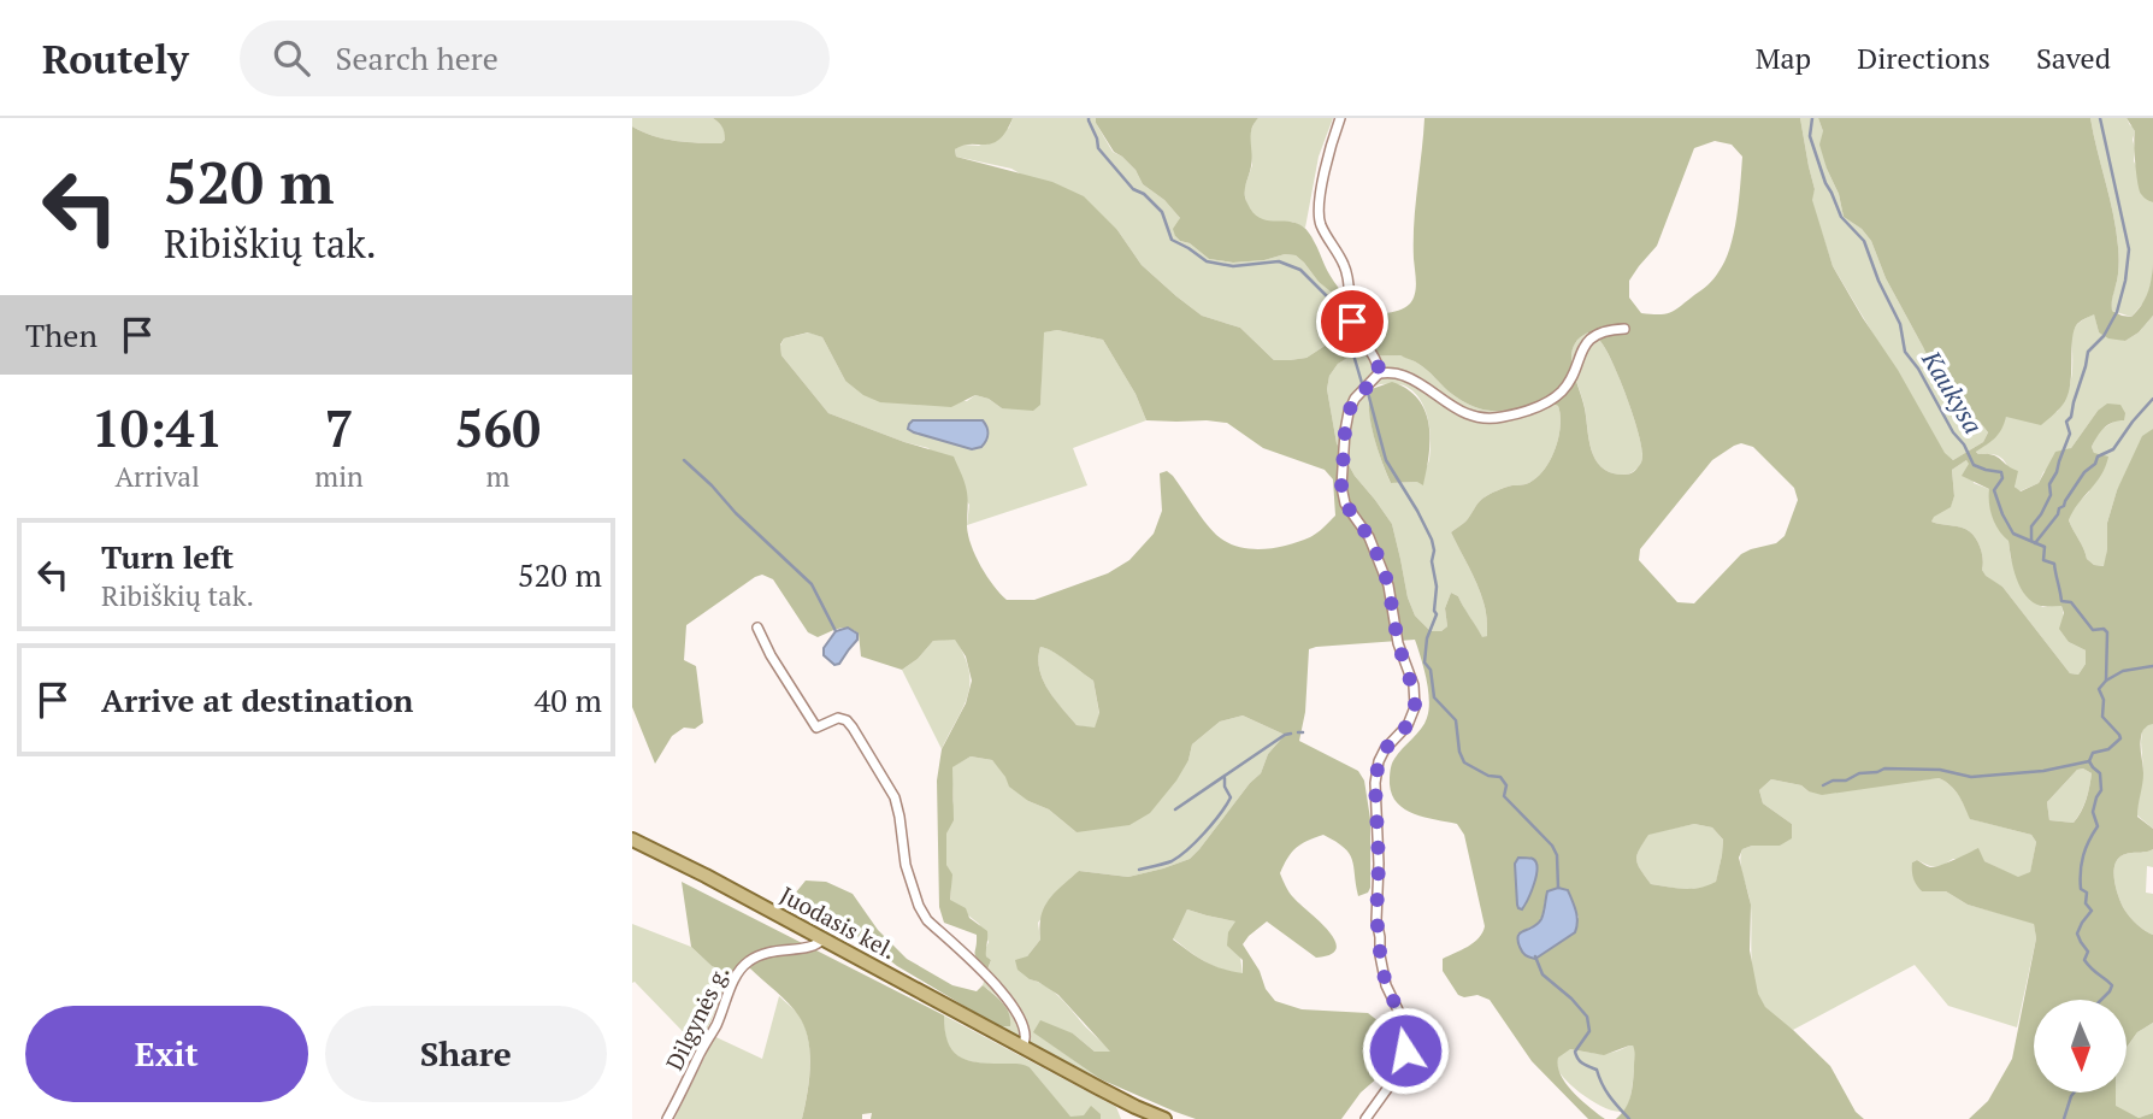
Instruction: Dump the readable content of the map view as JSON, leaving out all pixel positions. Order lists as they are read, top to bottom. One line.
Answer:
{"streets":{"main road":["Juodasis kel."],"street":["Dilgynės g."]},"crossings":[["Juodasis kel.","Dilgynės g."]],"water":["Kaukysa"],"north":"bottom","page":{"header":"Routely","search":"Search here","nav":["Map","Directions","Saved"],"turn":["520 m","Ribiškių tak."],"then":"Then","eta":["10:41","Arrival","7","min","560","m"],"list":[{"name":"Turn left","note":"Ribiškių tak.","value":"520 m"},{"name":"Arrive at destination","value":"40 m"}],"buttons":["Exit","Share"]}}
